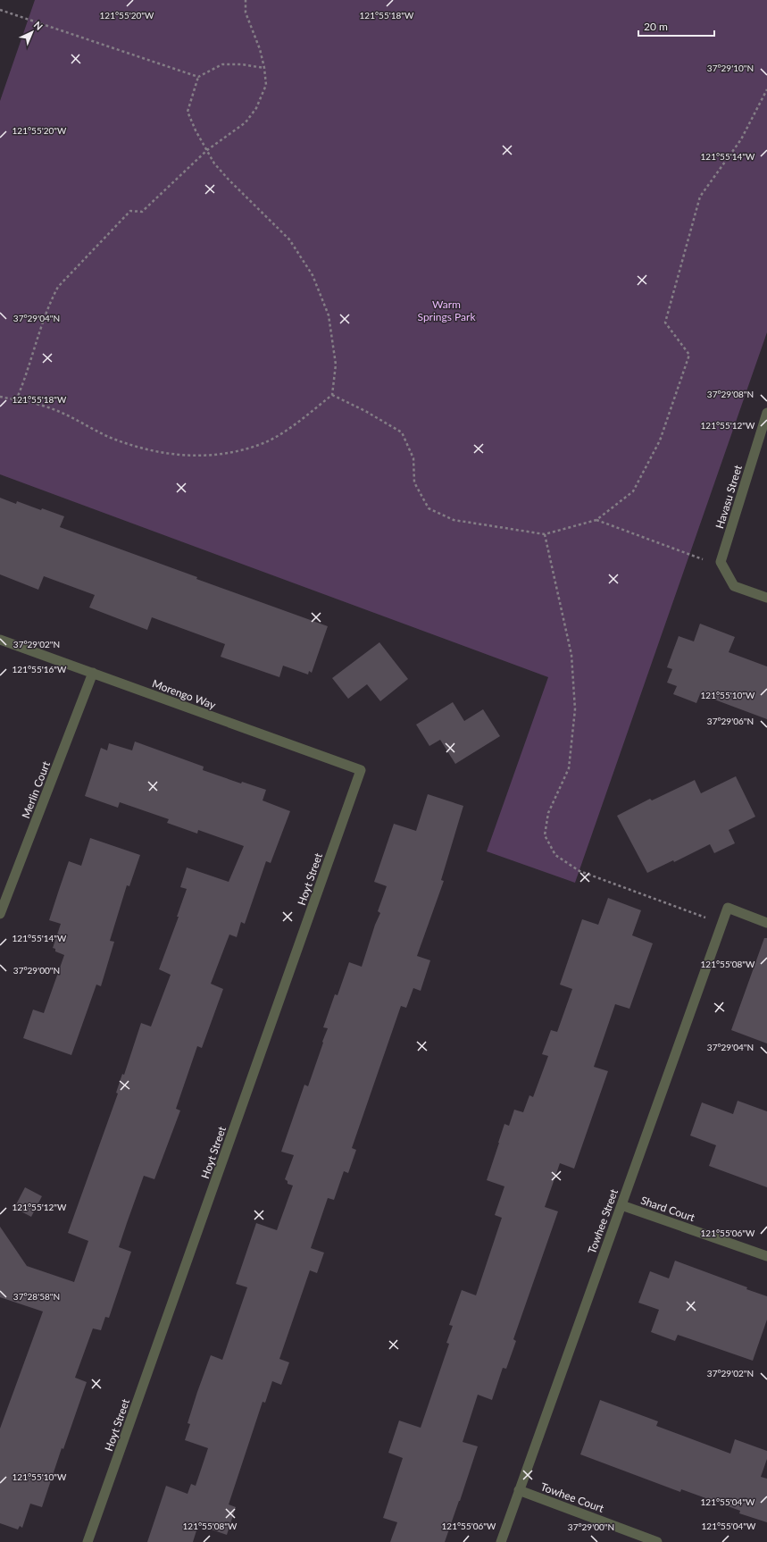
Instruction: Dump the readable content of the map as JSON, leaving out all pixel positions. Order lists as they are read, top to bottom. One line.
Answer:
{"streets":{"street":["Havasu Street","Morengo Way","Merlin Court","Hoyt Street","Shard Court","Towhee Street","Towhee Court"]},"crossings":[["Morengo Way","Merlin Court"],["Morengo Way","Hoyt Street"],["Shard Court","Towhee Street"],["Towhee Street","Towhee Court"]],"parks":["Warm Springs Park"],"scale_bar":"20 m","north":"top right","coordinates":["121°55'20\"W","121°55'18\"W","37°29'10\"N","121°55'14\"W","37°29'04\"N","37°29'08\"N","121°55'12\"W","37°29'02\"N","121°55'16\"W","121°55'10\"W","37°29'06\"N","121°55'08\"W","37°29'00\"N","121°55'06\"W","37°28'58\"N","121°55'04\"W"]}
